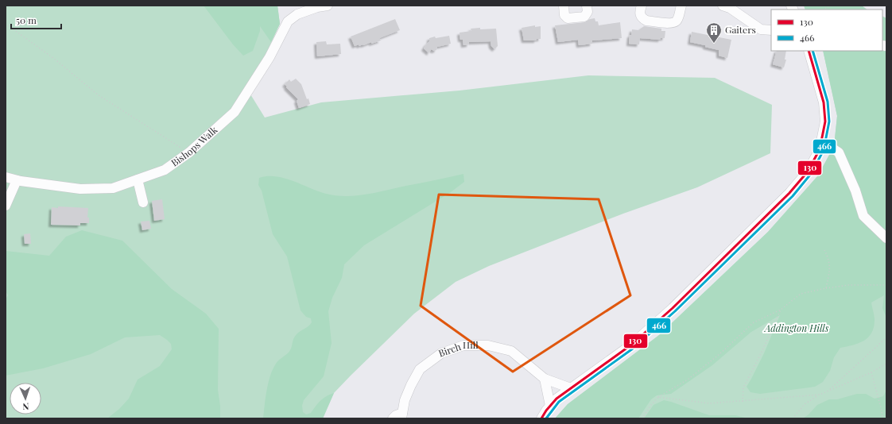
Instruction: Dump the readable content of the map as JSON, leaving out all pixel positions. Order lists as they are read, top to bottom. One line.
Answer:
{"streets":{"street":["Bishops Walk","Birch Hill"]},"parks":["Addington Hills"],"places":{"building":["Gaiters"]},"lines":["transit line 130","transit line 466"],"legend":["130","466"],"scale_bar":"50 m","north":"bottom"}
